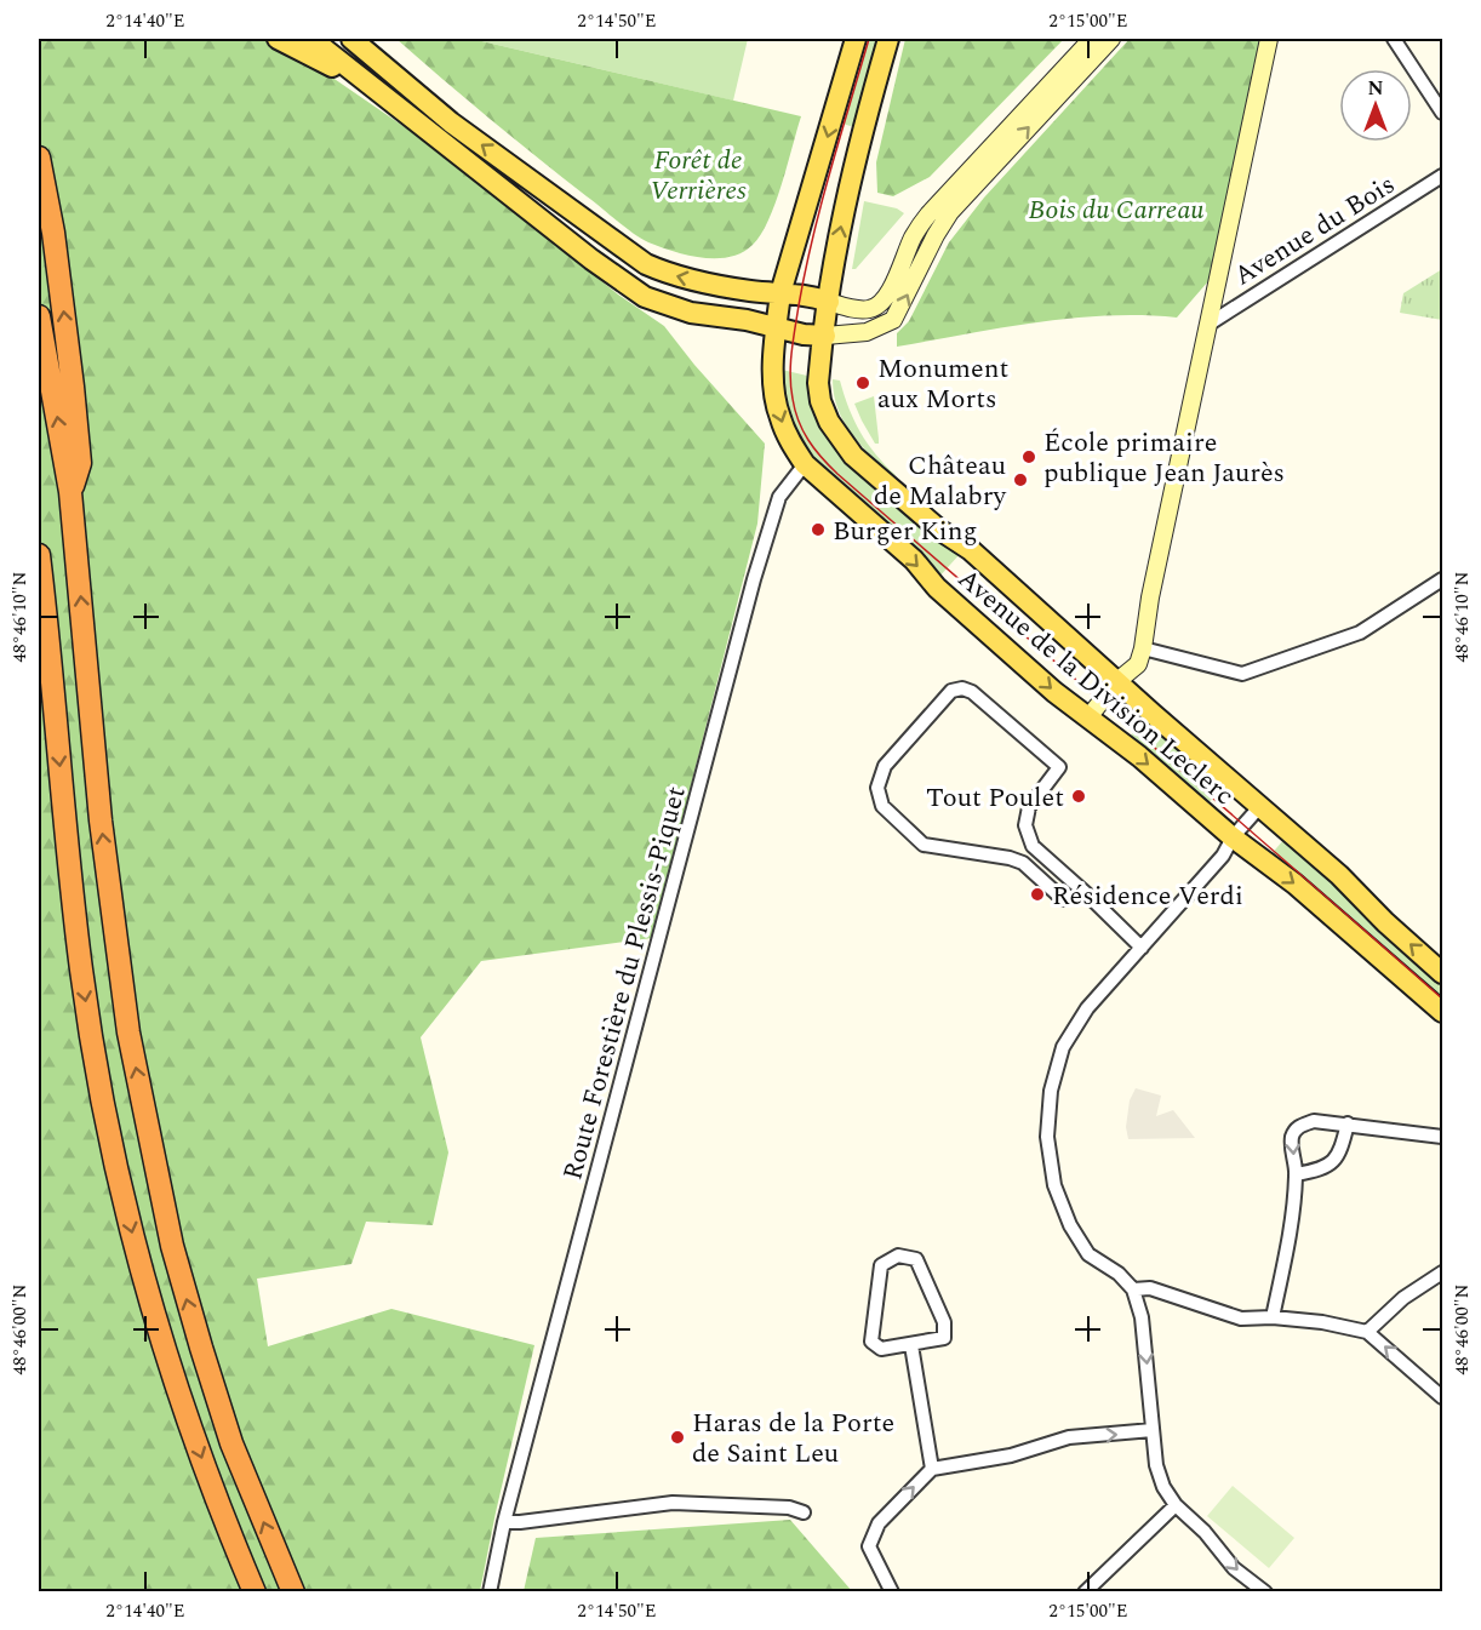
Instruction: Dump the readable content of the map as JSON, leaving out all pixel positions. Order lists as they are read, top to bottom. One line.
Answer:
{"streets":{"main road":["Avenue de la Division Leclerc"],"street":["Avenue du Bois","Route Forestière du Plessis-Piquet"]},"crossings":[["Avenue de la Division Leclerc","Route Forestière du Plessis-Piquet"]],"parks":["Forêt de Verrières","Bois du Carreau"],"places":["Monument aux Morts","École primaire publique Jean Jaurès","Château de Malabry","Burger King","Tout Poulet","Résidence Verdi","Haras de la Porte de Saint Leu"],"north":"top","coordinates":["2°14'40\"E","2°14'50\"E","2°15'00\"E","48°46'10\"N","48°46'00\"N"]}
